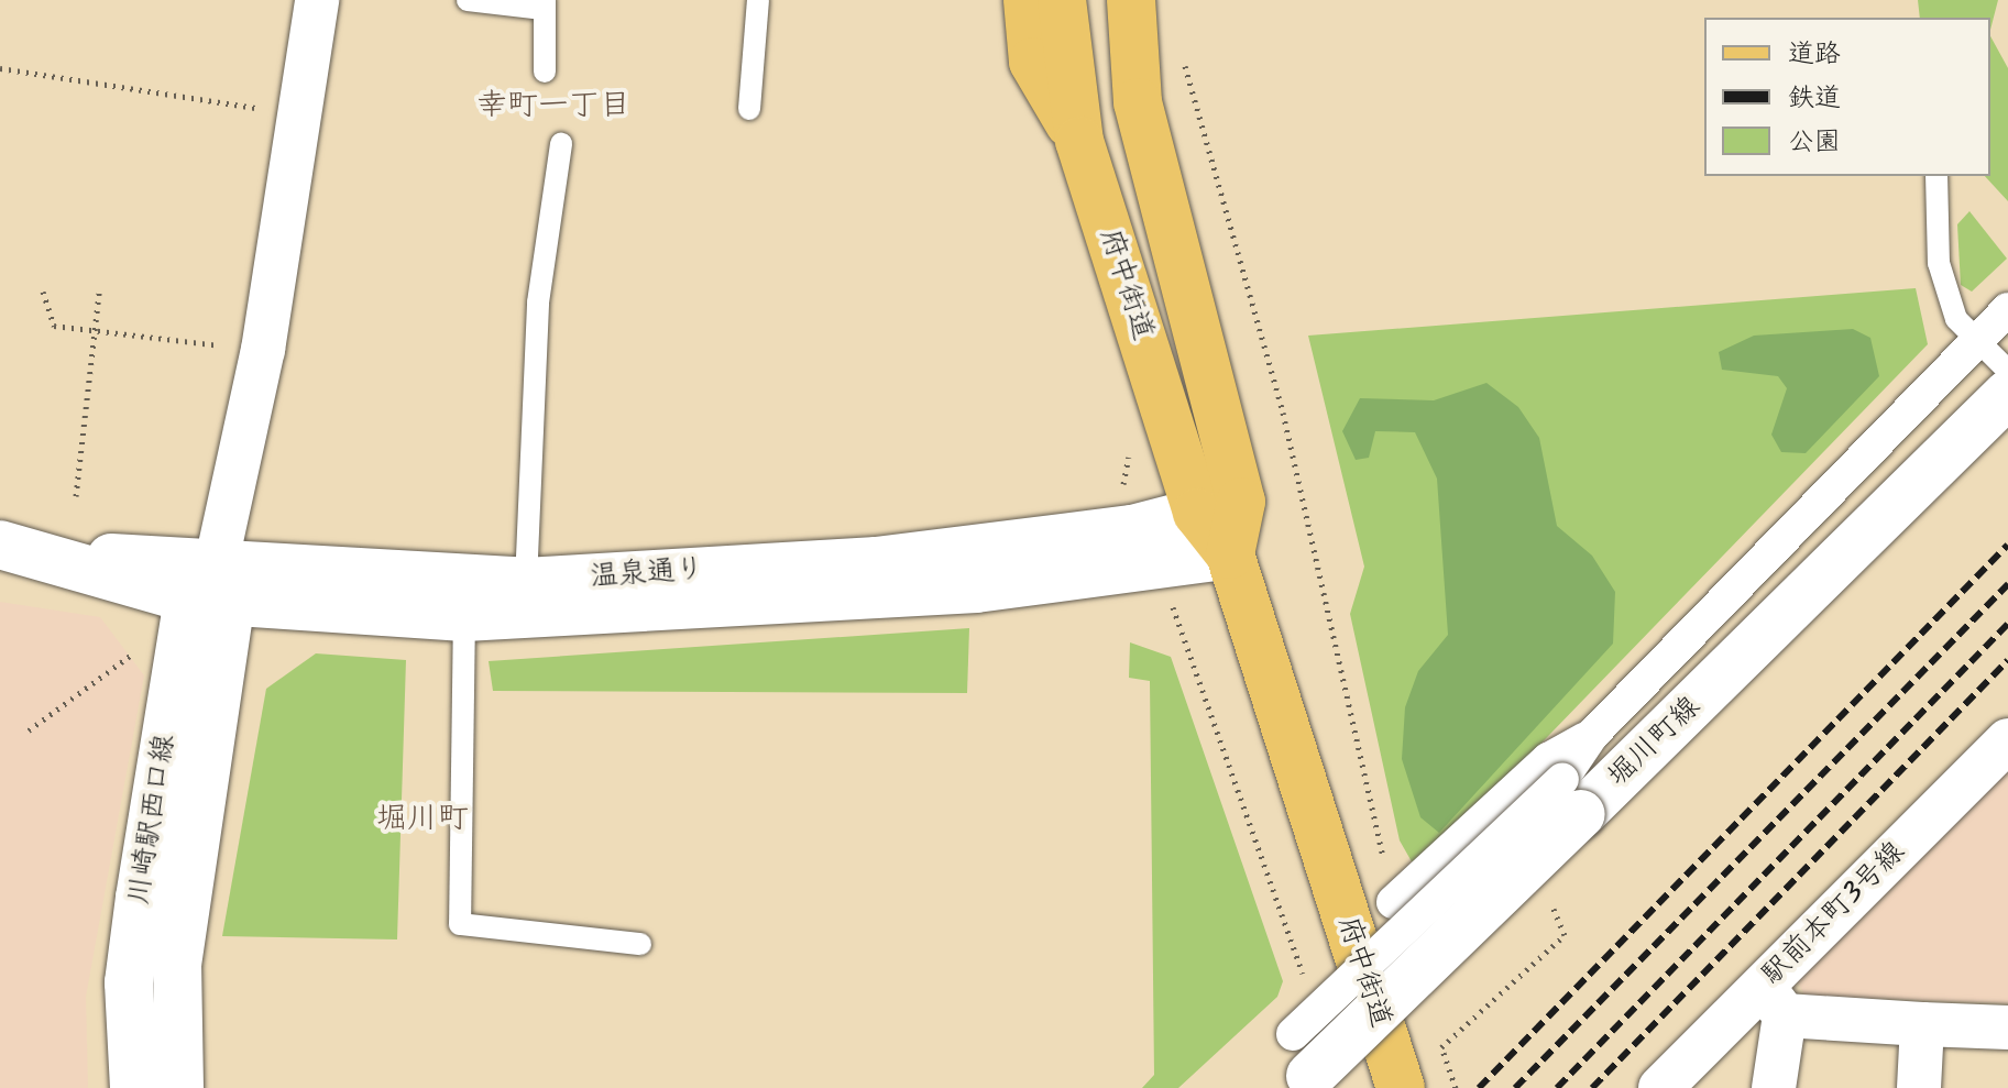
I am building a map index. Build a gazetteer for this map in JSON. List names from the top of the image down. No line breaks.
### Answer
{"streets":{"main road":["府中街道"],"street":["温泉通り","堀川町線","川崎駅西口線","駅前本町3号線"]},"crossings":[["府中街道","温泉通り"],["温泉通り","川崎駅西口線"]],"districts":["幸町一丁目","堀川町"],"legend":["道路","鉄道","公園"]}
